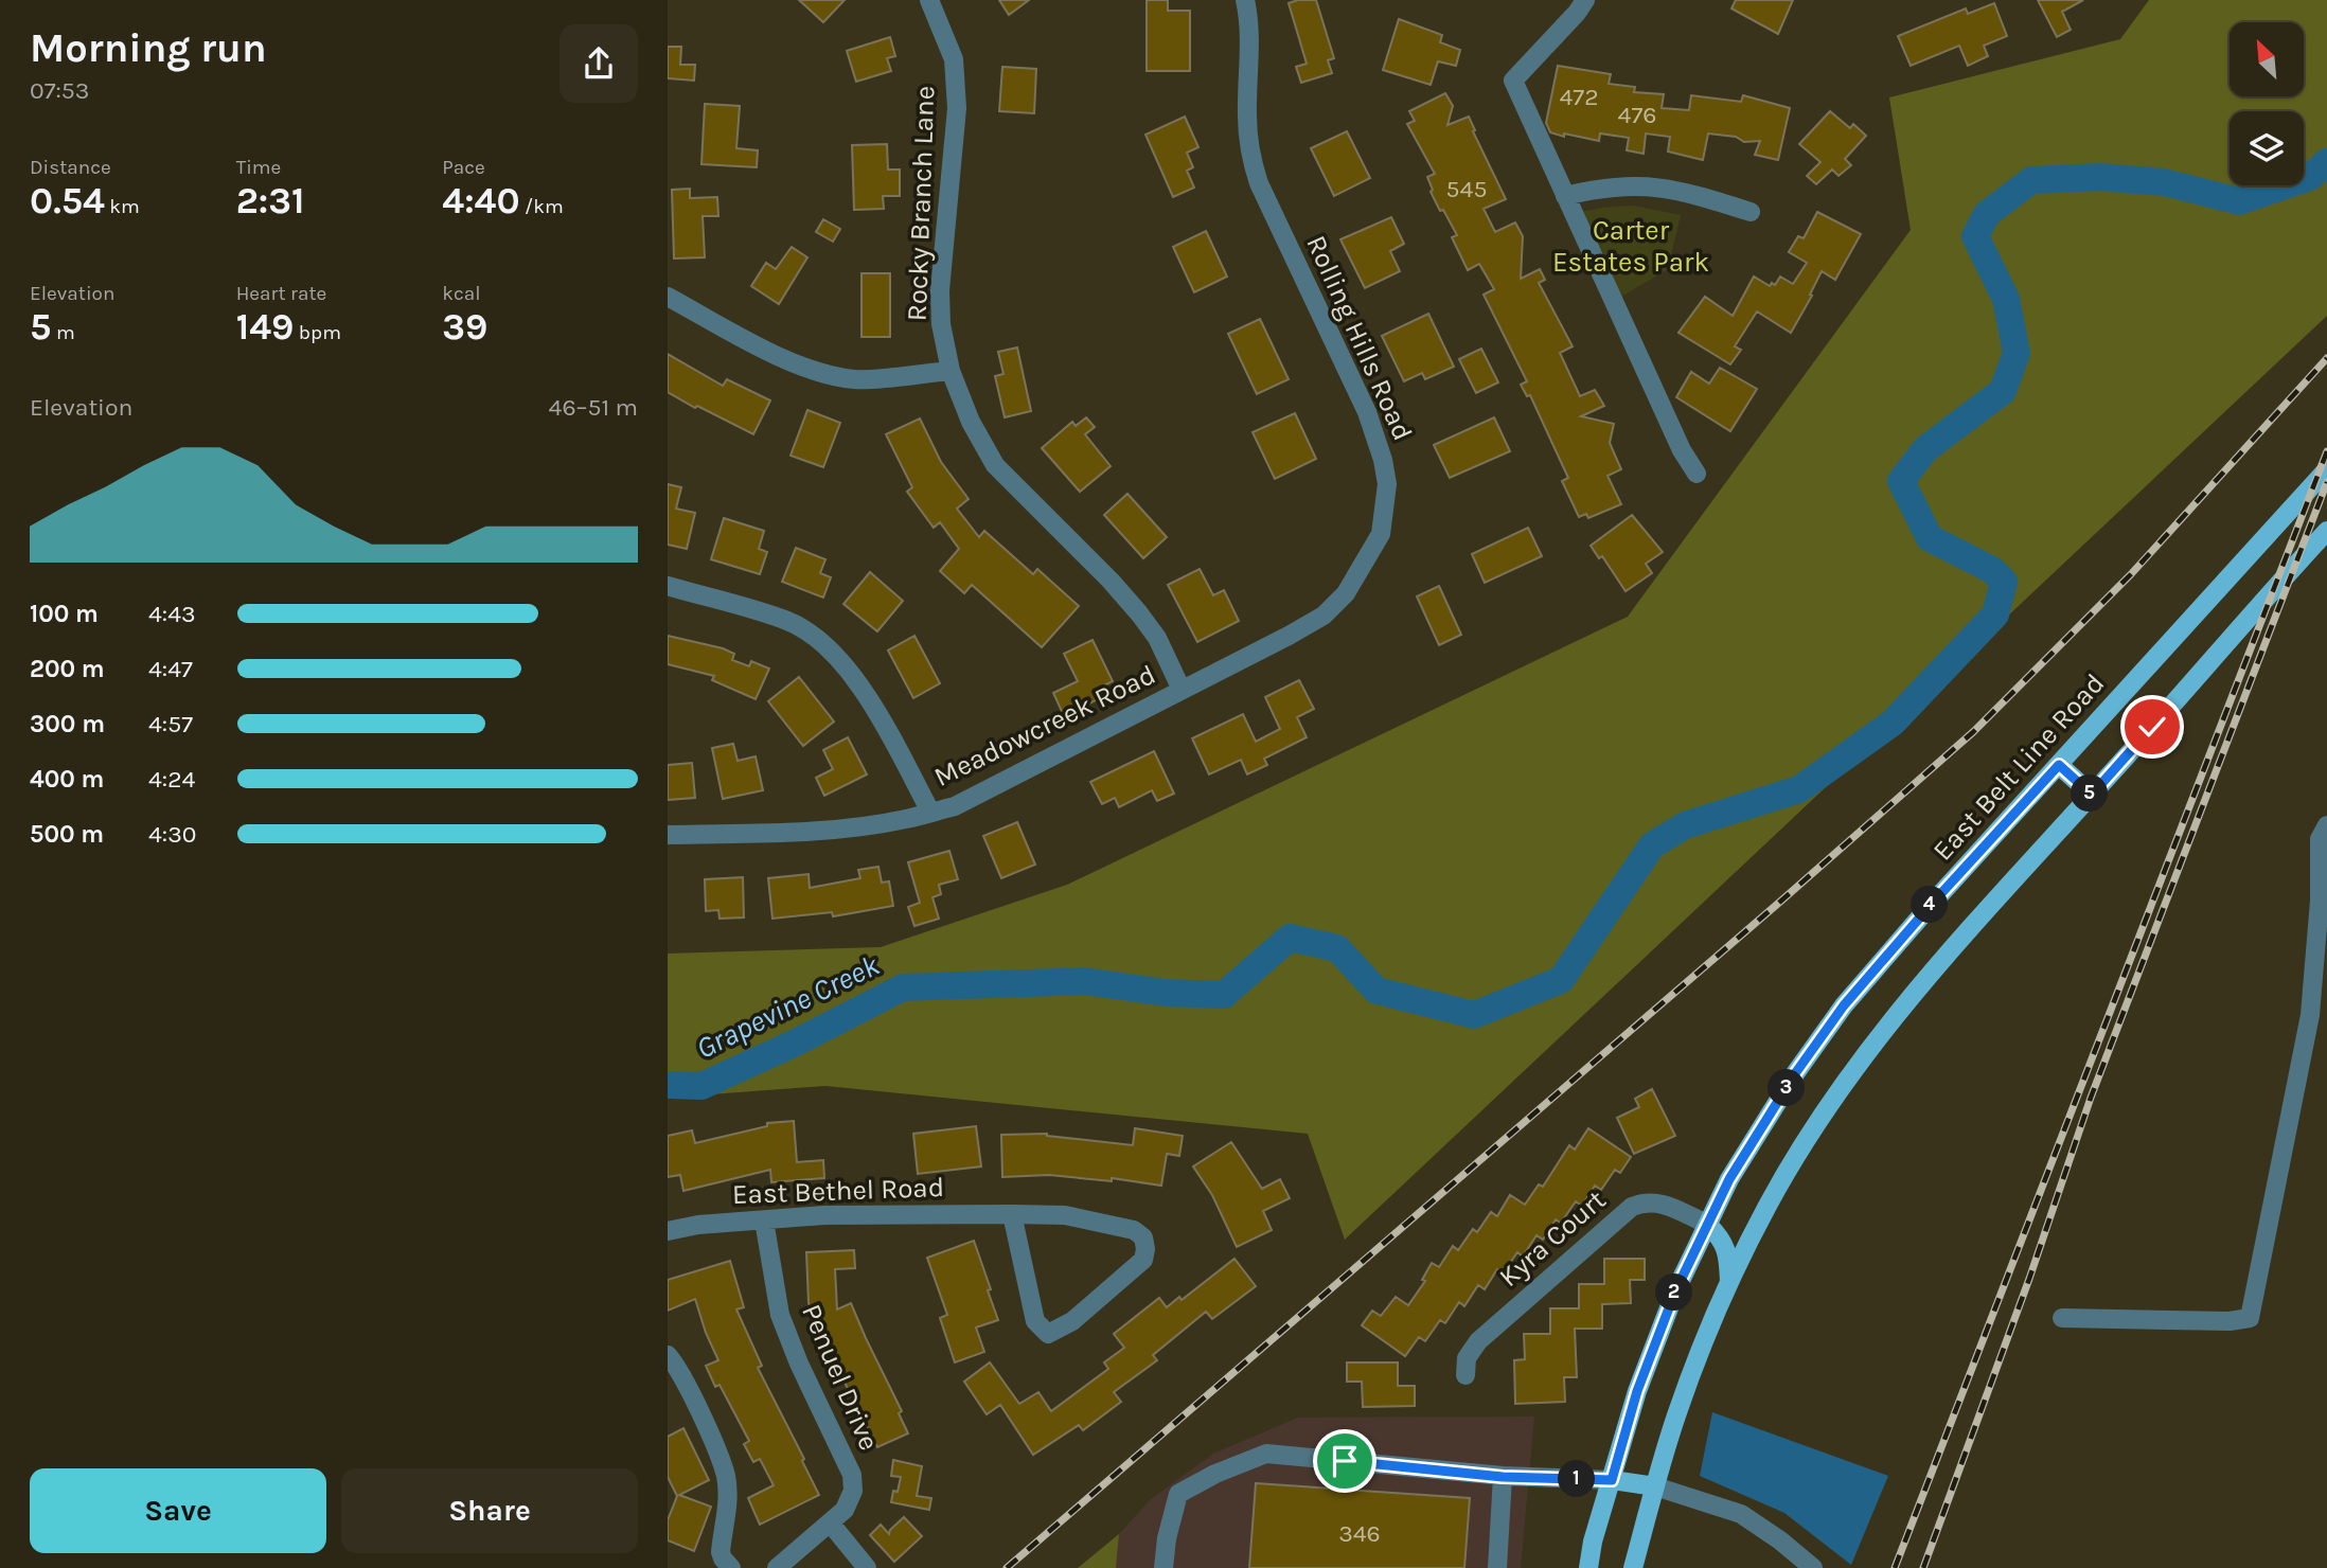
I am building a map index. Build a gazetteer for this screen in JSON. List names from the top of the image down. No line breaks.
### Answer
{"streets":{"main road":["East Belt Line Road"],"street":["Rocky Branch Lane","Rolling Hills Road","Meadowcreek Road","East Bethel Road","Kyra Court","Penuel Drive"]},"crossings":[["Rocky Branch Lane","Rolling Hills Road"],["Rocky Branch Lane","Meadowcreek Road"],["Rolling Hills Road","Meadowcreek Road"],["East Belt Line Road","Kyra Court"],["East Bethel Road","Penuel Drive"]],"water":["Grapevine Creek"],"parks":["Carter Estates Park"],"house_numbers":["472","476","545","346"],"north":"top left","page":{"heading":["Morning run","07:53"],"stats":[["Distance","0.54 km"],["Time","2:31"],["Pace","4:40 /km"],["Elevation","5 m"],["Heart rate","149 bpm"],["kcal","39"]],"chart":["Elevation","46–51 m"],"list":[{"name":"100 m","note":"4:43"},{"name":"200 m","note":"4:47"},{"name":"300 m","note":"4:57"},{"name":"400 m","note":"4:24"},{"name":"500 m","note":"4:30"}],"pins":["5","4","3","2","1"],"buttons":["Save","Share"]}}
